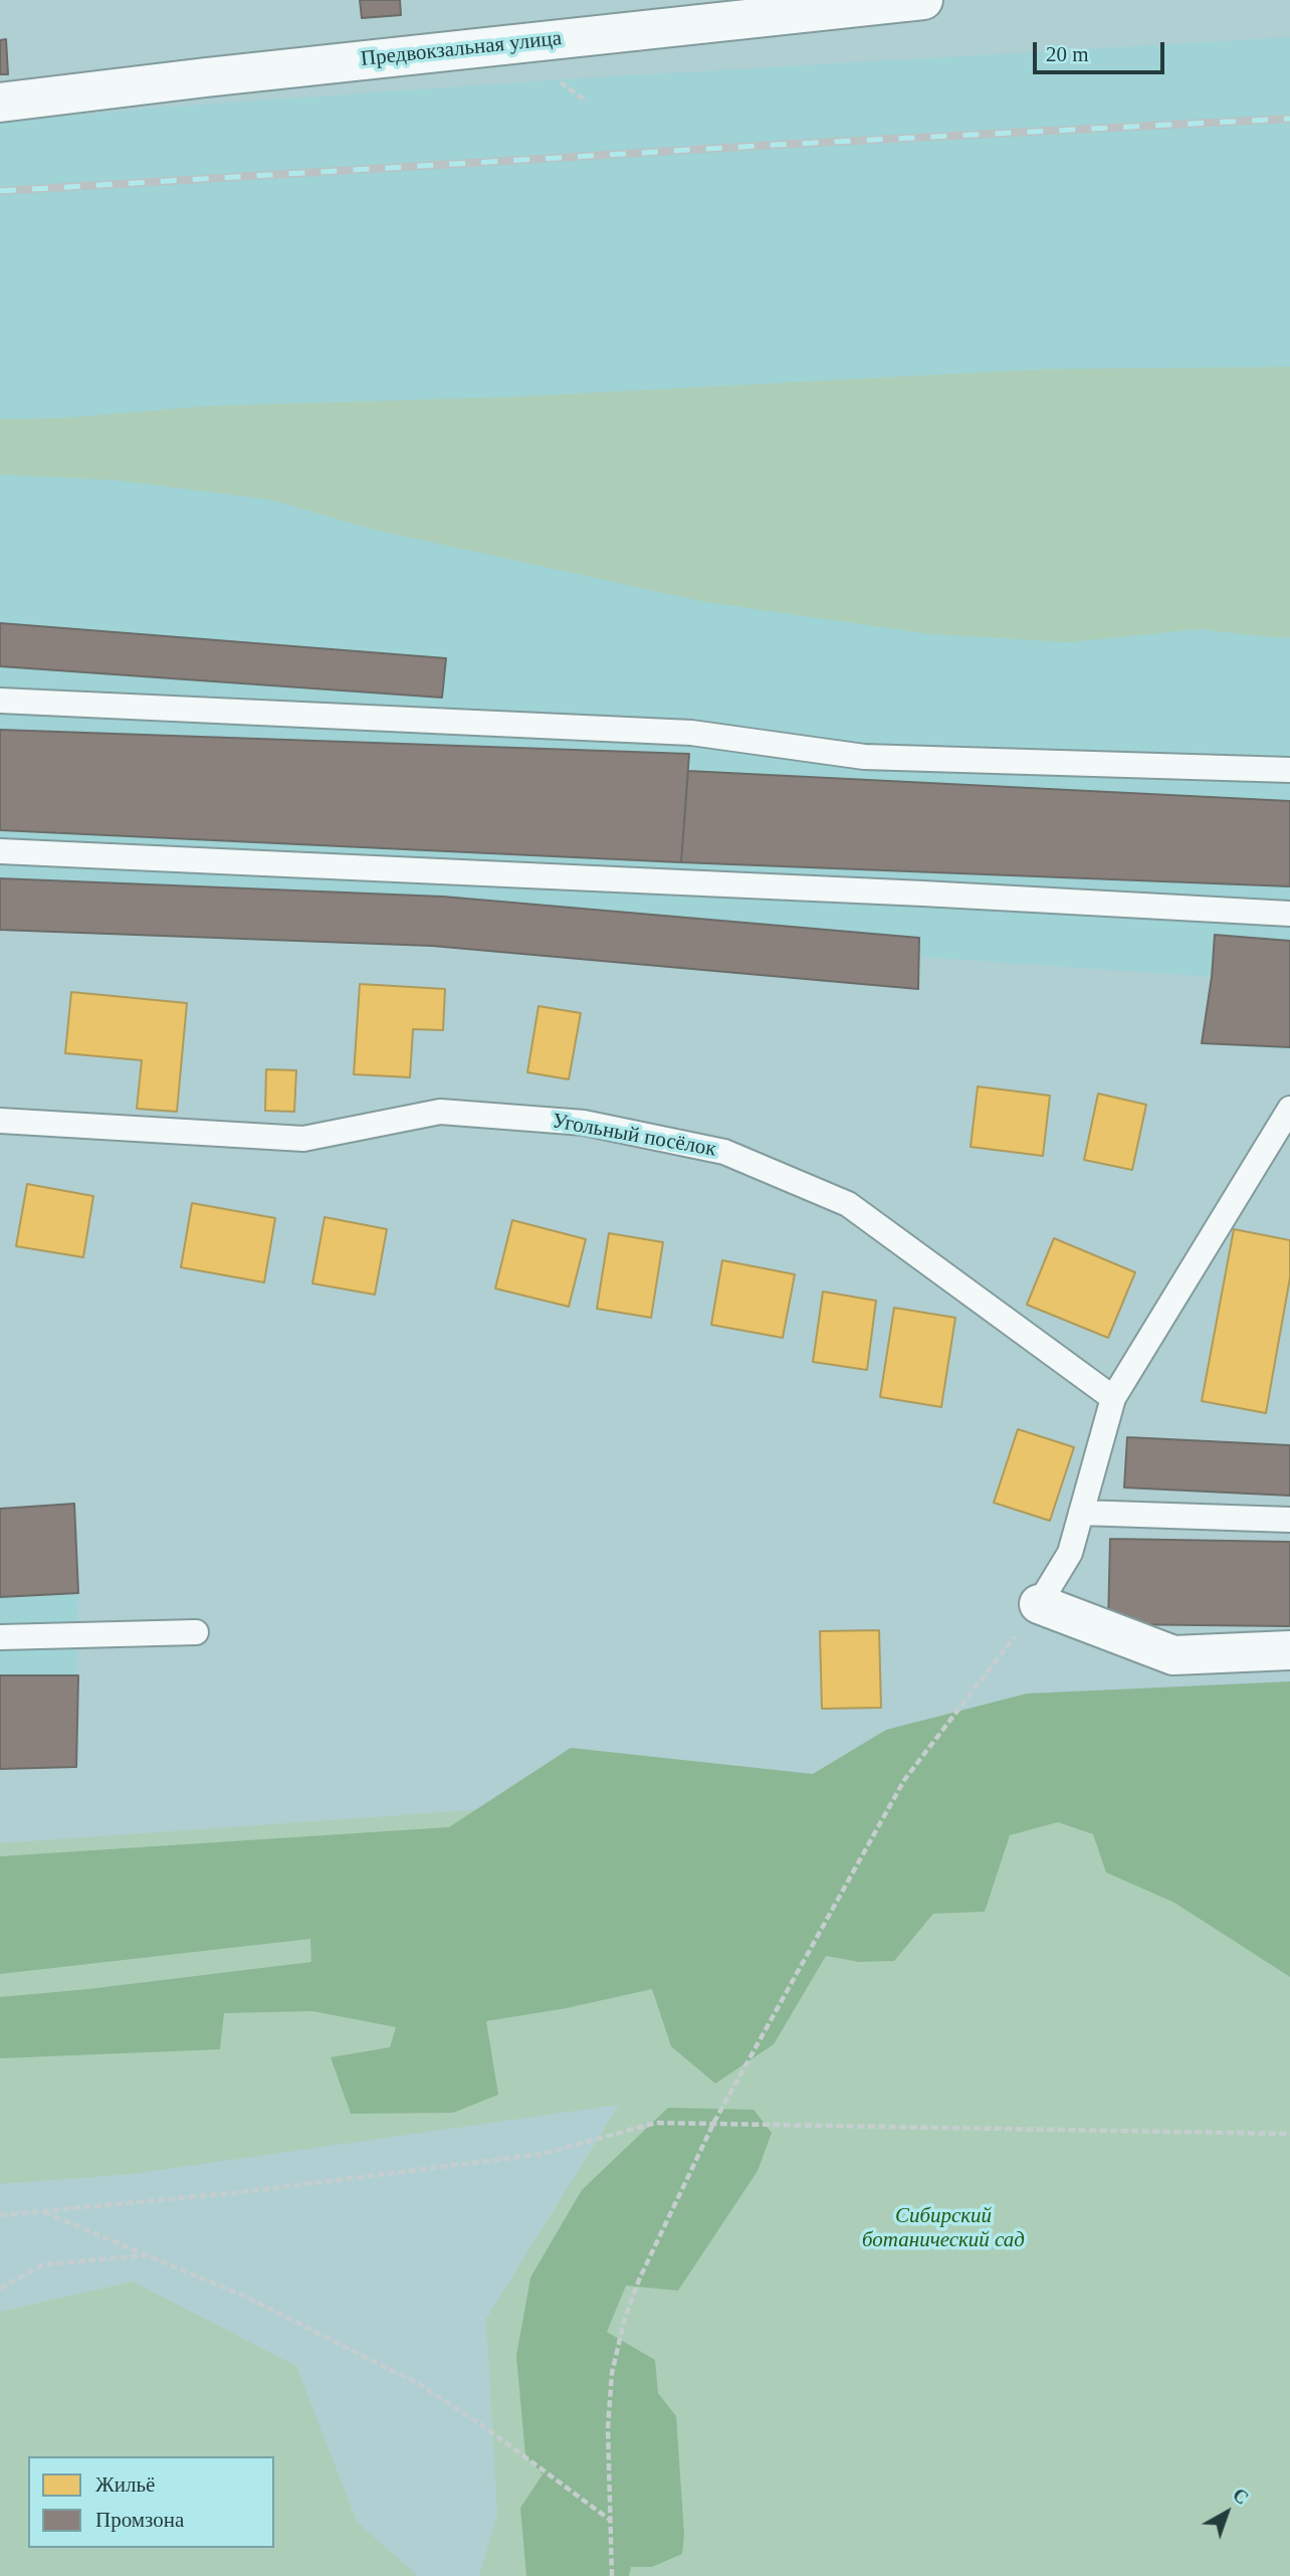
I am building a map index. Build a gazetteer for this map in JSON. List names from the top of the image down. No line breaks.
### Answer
{"streets":{"street":["Предвокзальная улица"],"lane":["Угольный посёлок"]},"parks":["Сибирский ботанический сад"],"legend":["Жильё","Промзона"],"scale_bar":"20 m","north":"top right"}
